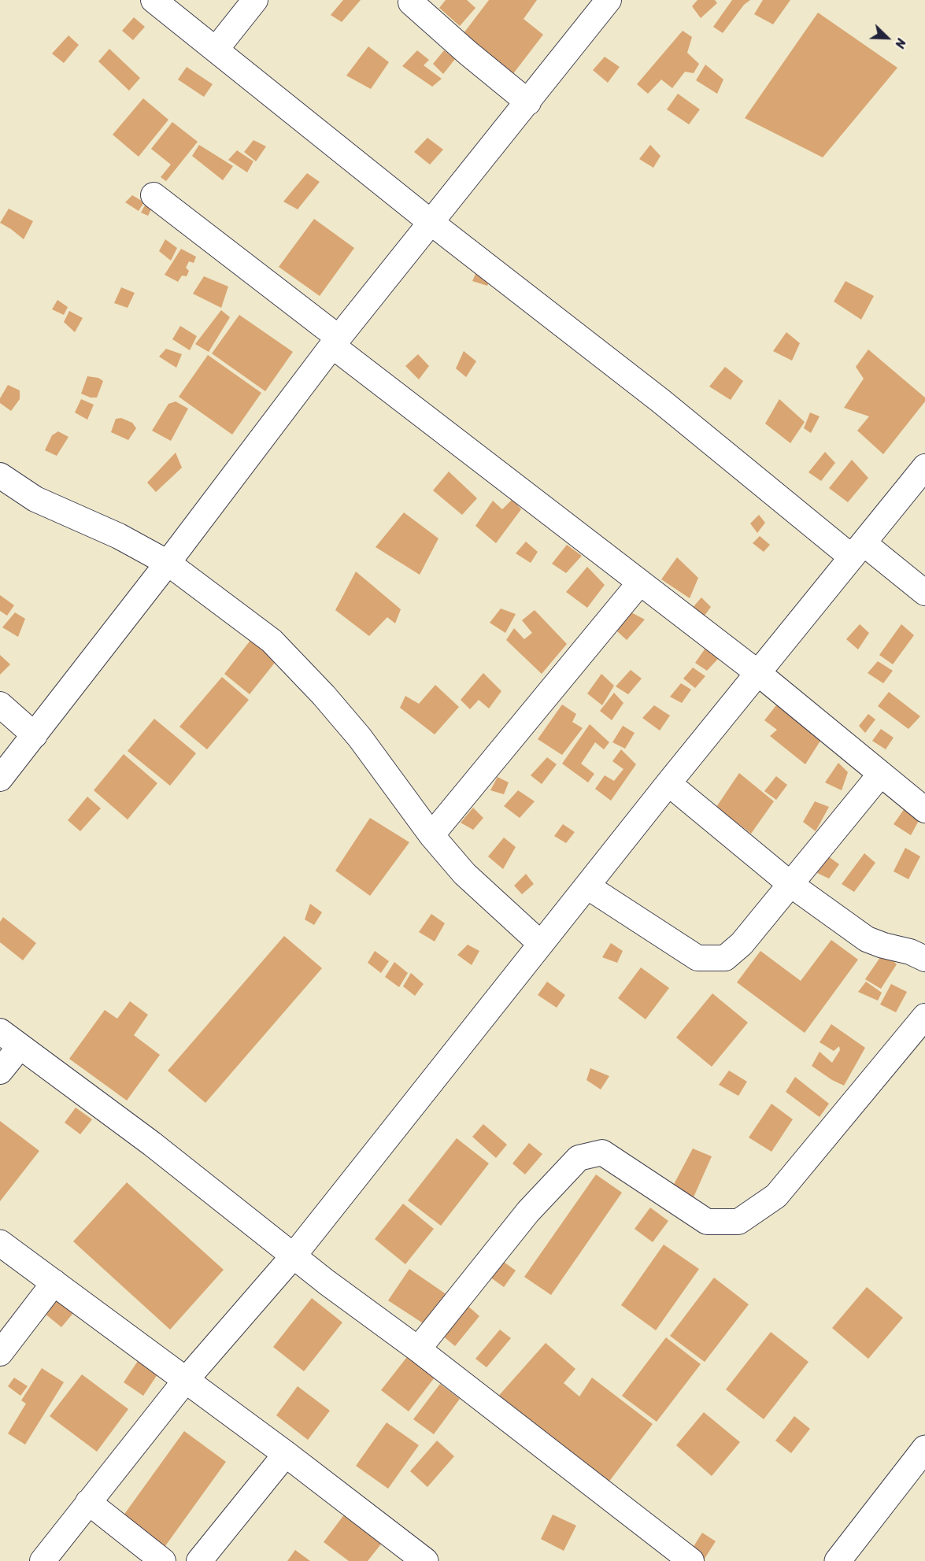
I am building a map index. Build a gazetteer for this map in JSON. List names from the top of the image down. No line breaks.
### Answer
{"north":"bottom right"}
